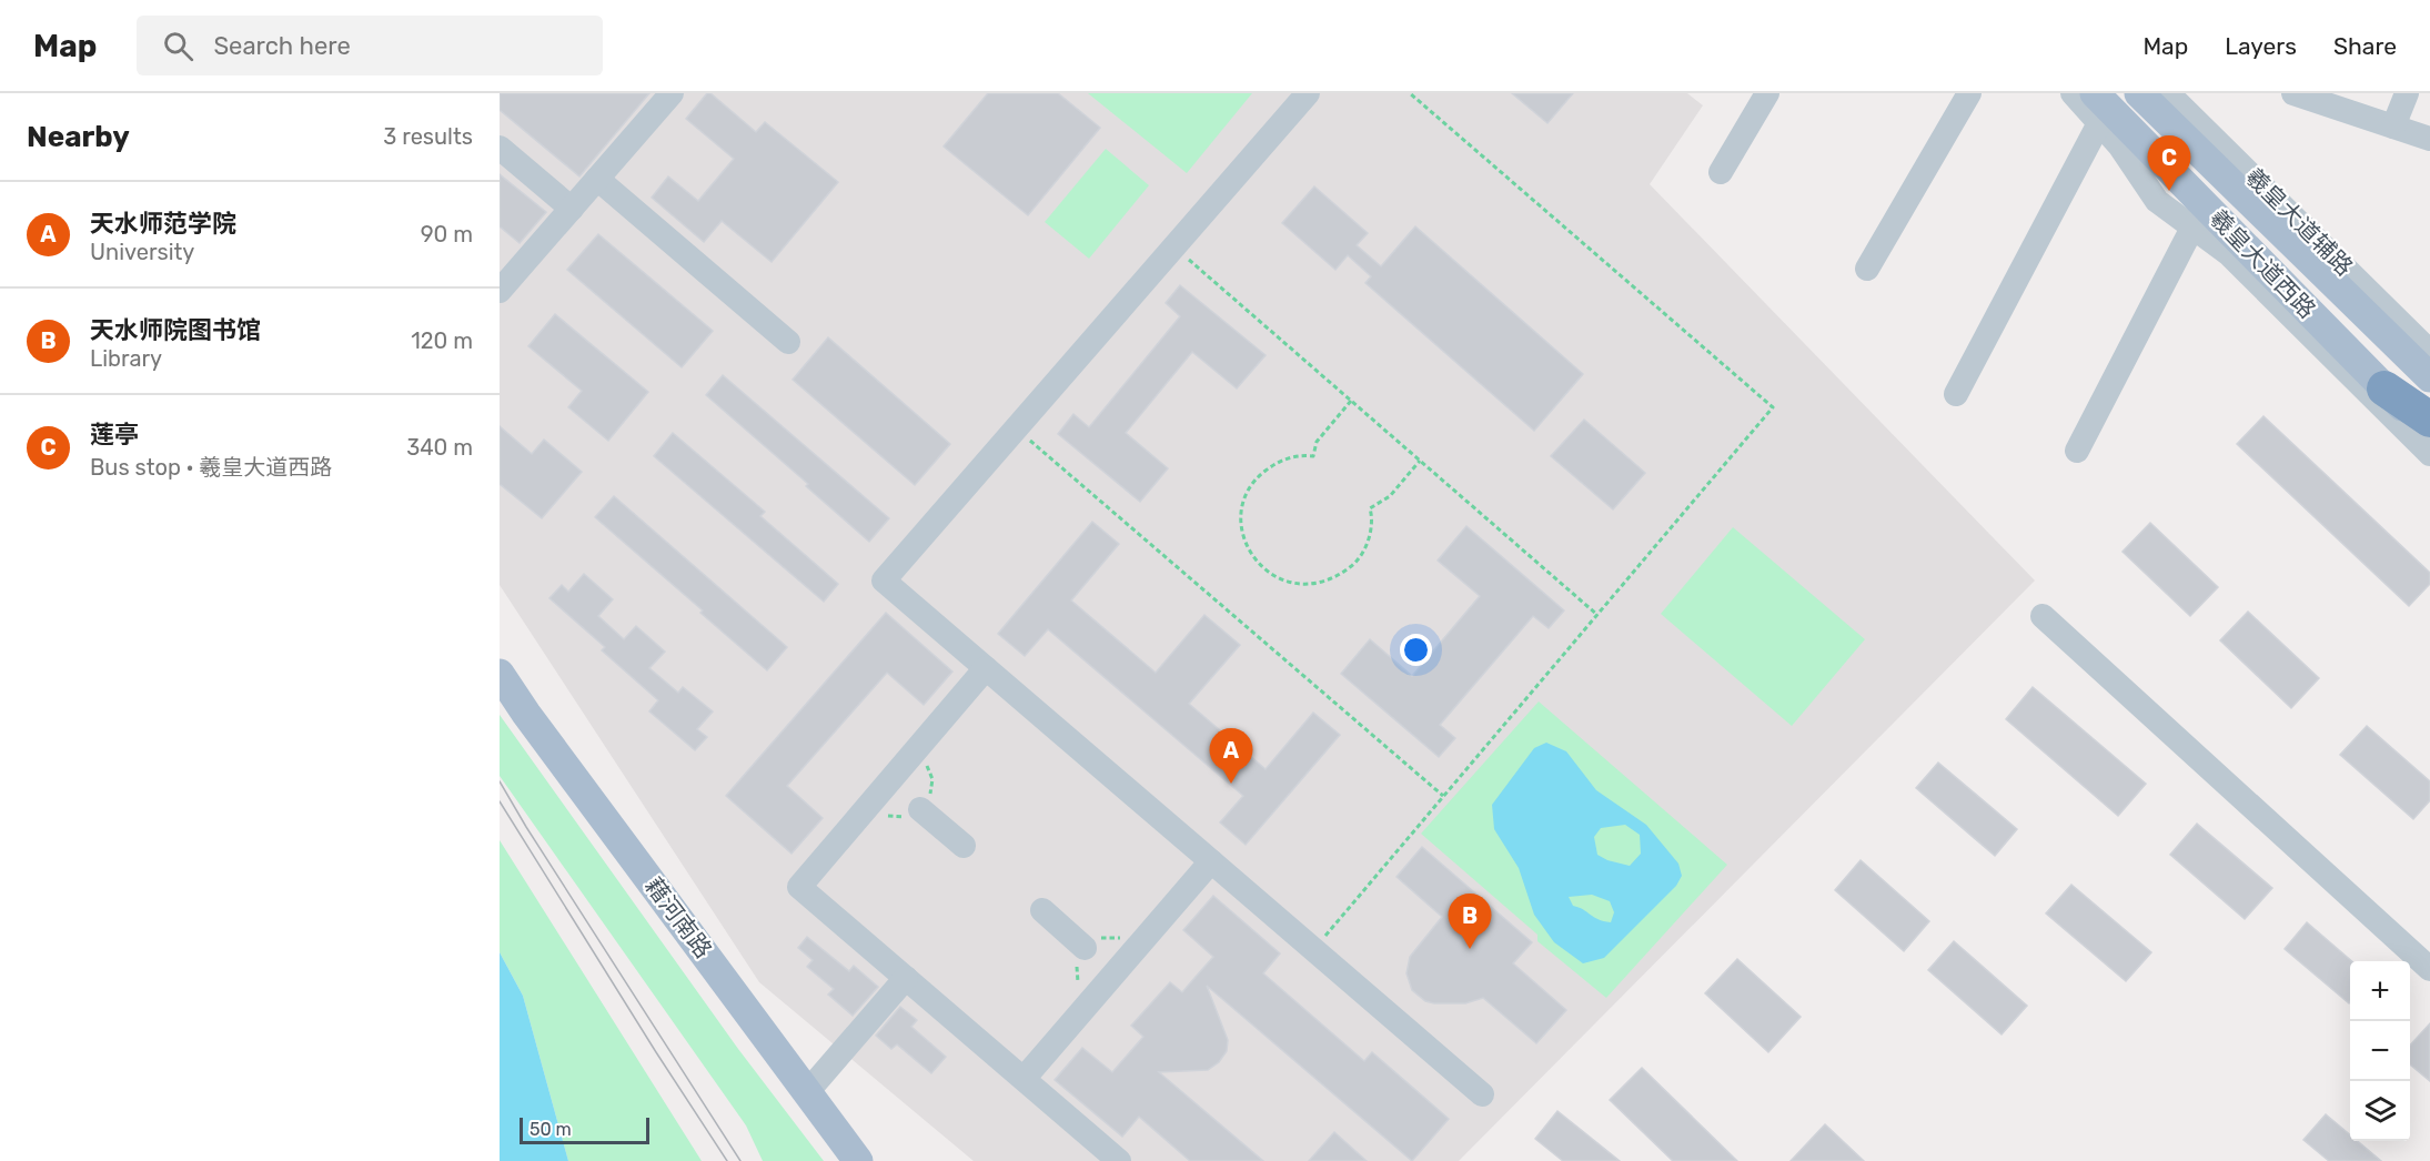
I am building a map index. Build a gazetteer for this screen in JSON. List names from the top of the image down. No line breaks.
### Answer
{"streets":{"main road":["羲皇大道西路","藉河南路"],"street":["羲皇大道辅路"]},"scale_bar":"50 m","page":{"header":"Map","search":"Search here","nav":["Map","Layers","Share"],"heading":["Nearby","3 results"],"pins":["C","A","B"],"list":[{"mark":"A","name":"天水师范学院","note":"University","value":"90 m"},{"mark":"B","name":"天水师院图书馆","note":"Library","value":"120 m"},{"mark":"C","name":"莲亭","note":"Bus stop · 羲皇大道西路","value":"340 m"}],"map_buttons":["+","−"],"scale":"50 m"}}
